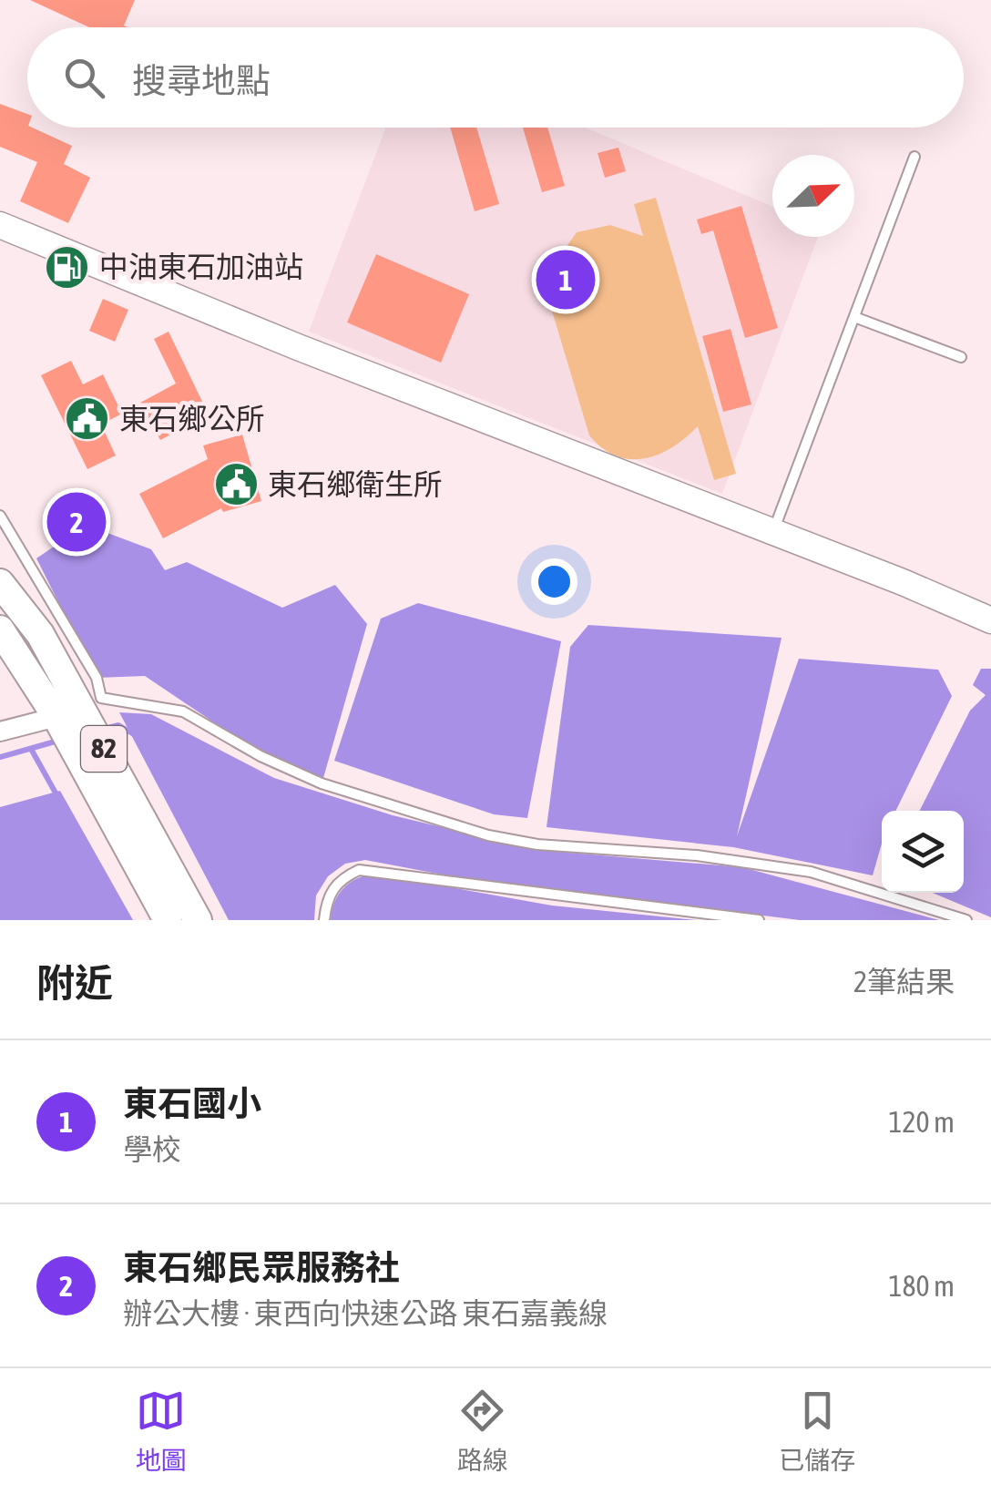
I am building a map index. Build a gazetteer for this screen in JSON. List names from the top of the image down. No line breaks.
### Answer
{"streets":{"main road":["82"]},"places":{"fuel station":["中油東石加油站"],"public building":["東石鄉公所","東石鄉衛生所"]},"north":"top right","page":{"search":"搜尋地點","pins":["1","2"],"heading":["附近","2筆結果"],"list":[{"mark":"1","name":"東石國小","note":"學校","value":"120 m"},{"mark":"2","name":"東石鄉民眾服務社","note":"辦公大樓 · 東西向快速公路 東石嘉義線","value":"180 m"}],"nav":["地圖","路線","已儲存"]}}
